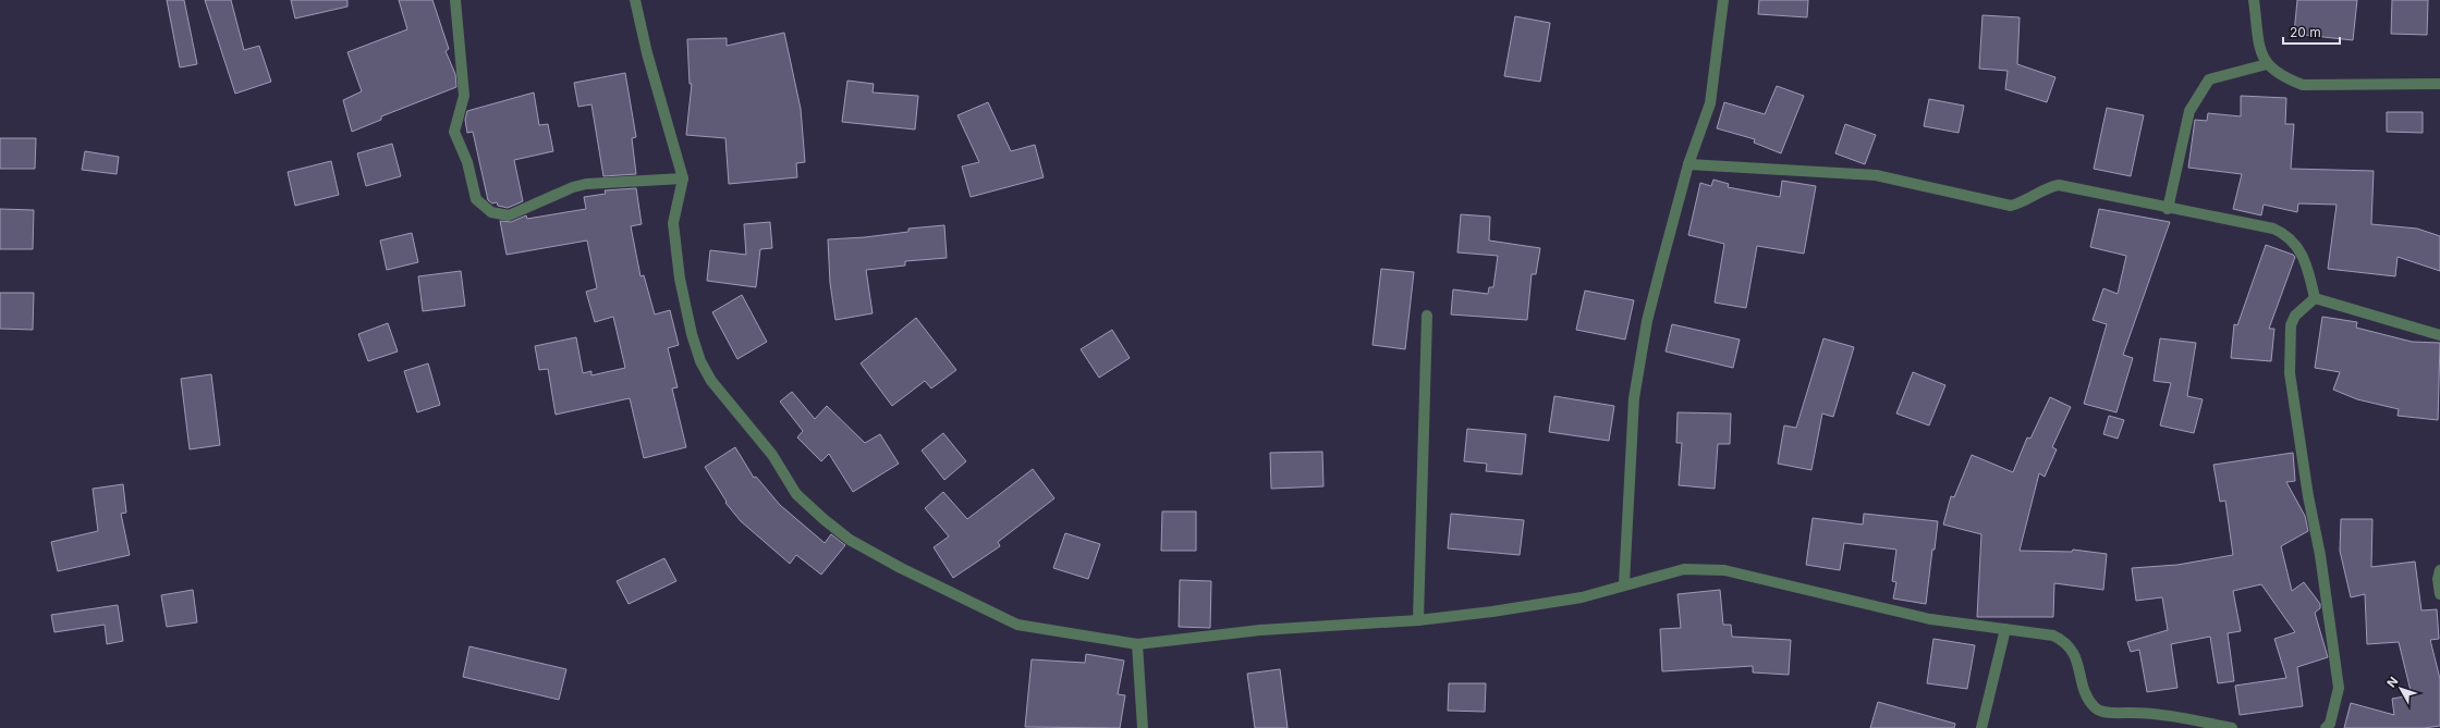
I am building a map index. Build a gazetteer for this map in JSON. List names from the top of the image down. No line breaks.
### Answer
{"scale_bar":"20 m","north":"top left"}
